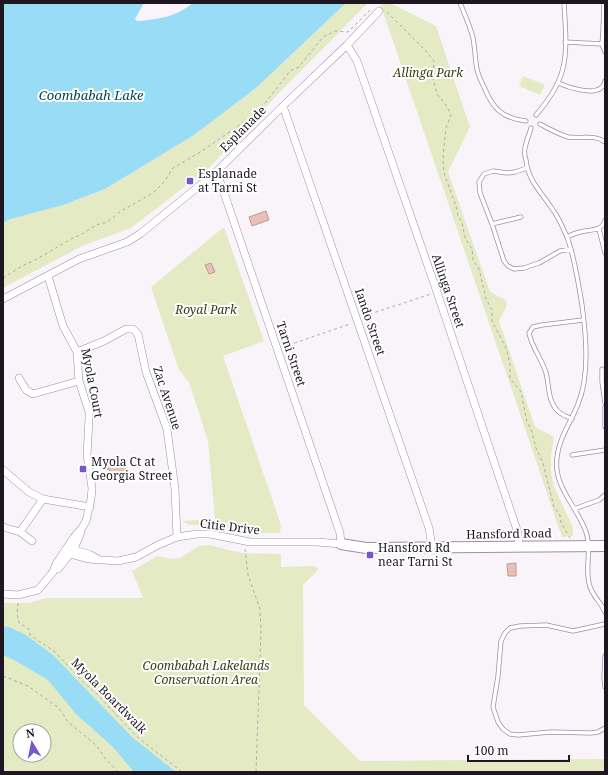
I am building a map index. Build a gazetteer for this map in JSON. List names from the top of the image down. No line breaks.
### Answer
{"streets":{"street":["Esplanade","Allinga Street","Iando Street","Tarni Street","Myola Court","Zac Avenue","Citie Drive","Hansford Road"],"path":["Myola Boardwalk"]},"crossings":[["Esplanade","Allinga Street"],["Esplanade","Iando Street"],["Esplanade","Tarni Street"],["Esplanade","Myola Court"],["Allinga Street","Hansford Road"],["Iando Street","Hansford Road"],["Tarni Street","Citie Drive"],["Tarni Street","Hansford Road"],["Myola Court","Zac Avenue"],["Myola Court","Citie Drive"],["Myola Court","Myola Boardwalk"],["Zac Avenue","Citie Drive"],["Citie Drive","Hansford Road"]],"water":["Coombabah Lake"],"parks":["Allinga Park","Royal Park","Coombabah Lakelands Conservation Area"],"places":{"transit":["Esplanade at Tarni St","Myola Ct at Georgia Street","Hansford Rd near Tarni St"]},"scale_bar":"100 m","north":"top"}
